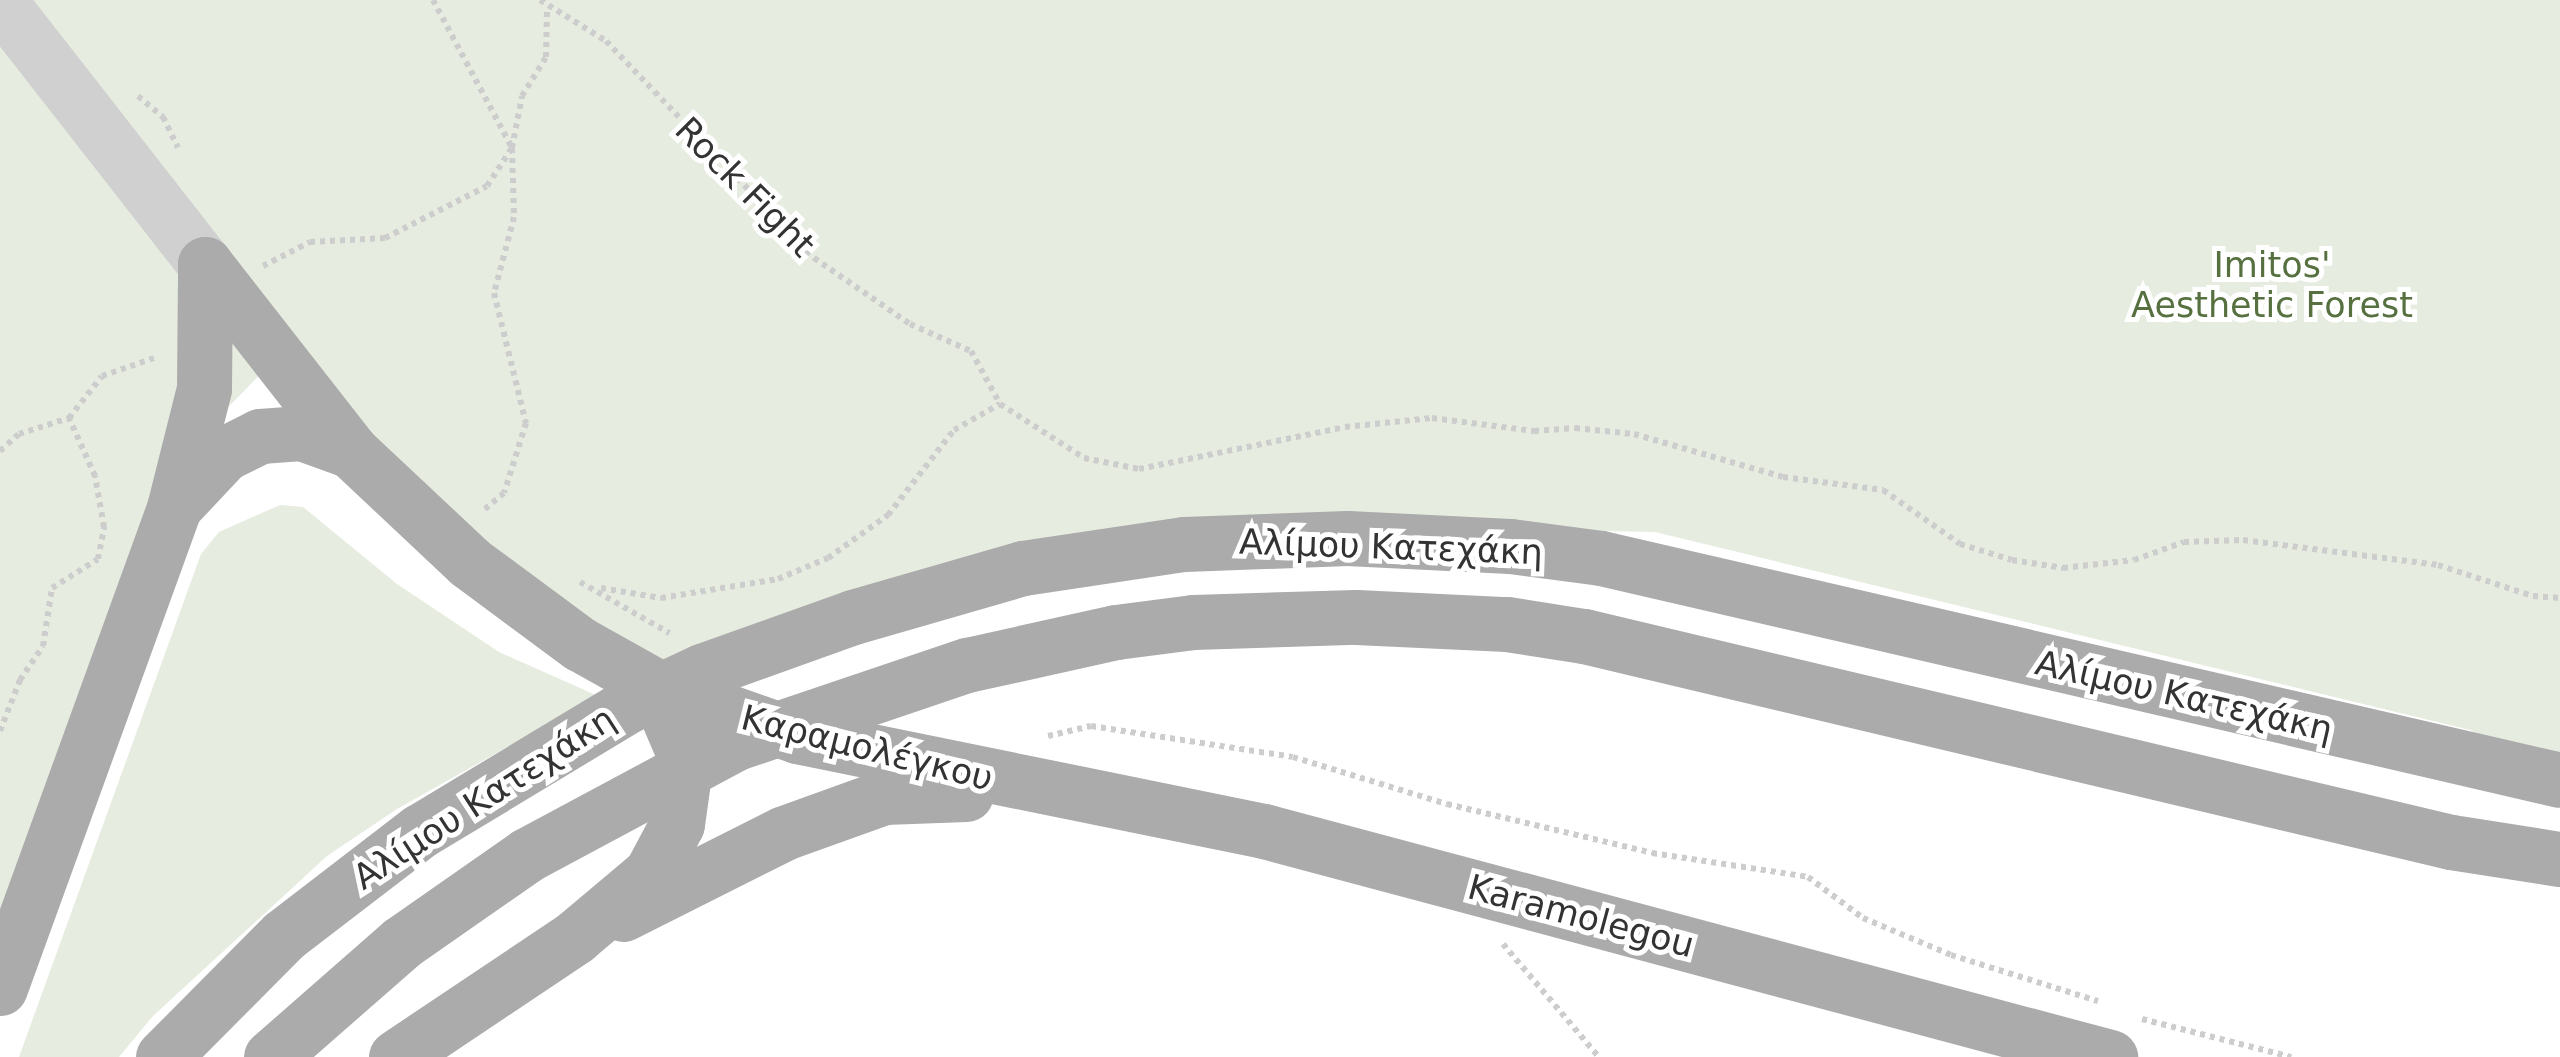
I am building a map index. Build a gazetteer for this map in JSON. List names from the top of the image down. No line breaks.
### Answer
{"streets":{"main road":["Αλίμου Κατεχάκη","Καραμολέγκου","Karamolegou"],"path":["Rock Fight"]},"crossings":[["Καραμολέγκου","Karamolegou"]],"parks":["Imitos' Aesthetic Forest"]}
